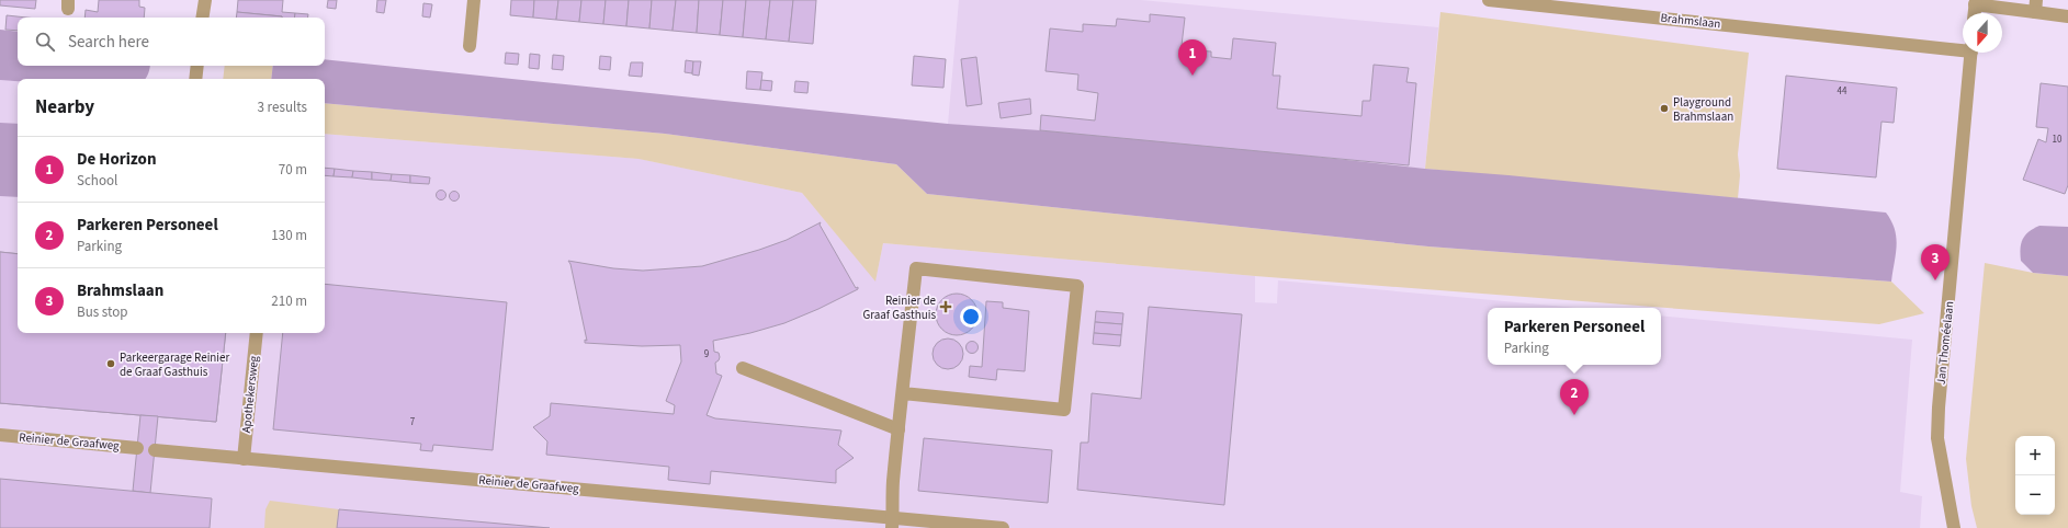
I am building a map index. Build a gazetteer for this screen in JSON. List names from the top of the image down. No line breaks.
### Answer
{"streets":{"street":["Brahmslaan","Jan Thoméelaan","Apothekersweg","Reinier de Graafweg"]},"crossings":[["Apothekersweg","Reinier de Graafweg"]],"places":{"other":["Playground Brahmslaan","Parkeergarage Reinier de Graaf Gasthuis"],"health":["Reinier de Graaf Gasthuis"]},"house_numbers":["44","10","9","7"],"north":"bottom","page":{"search":"Search here","pins":["1","3","2"],"heading":["Nearby","3 results"],"list":[{"mark":"1","name":"De Horizon","note":"School","value":"70 m"},{"mark":"2","name":"Parkeren Personeel","note":"Parking","value":"130 m"},{"mark":"3","name":"Brahmslaan","note":"Bus stop","value":"210 m"}],"popup":["Parkeren Personeel","Parking"],"map_buttons":["+","−"]}}
